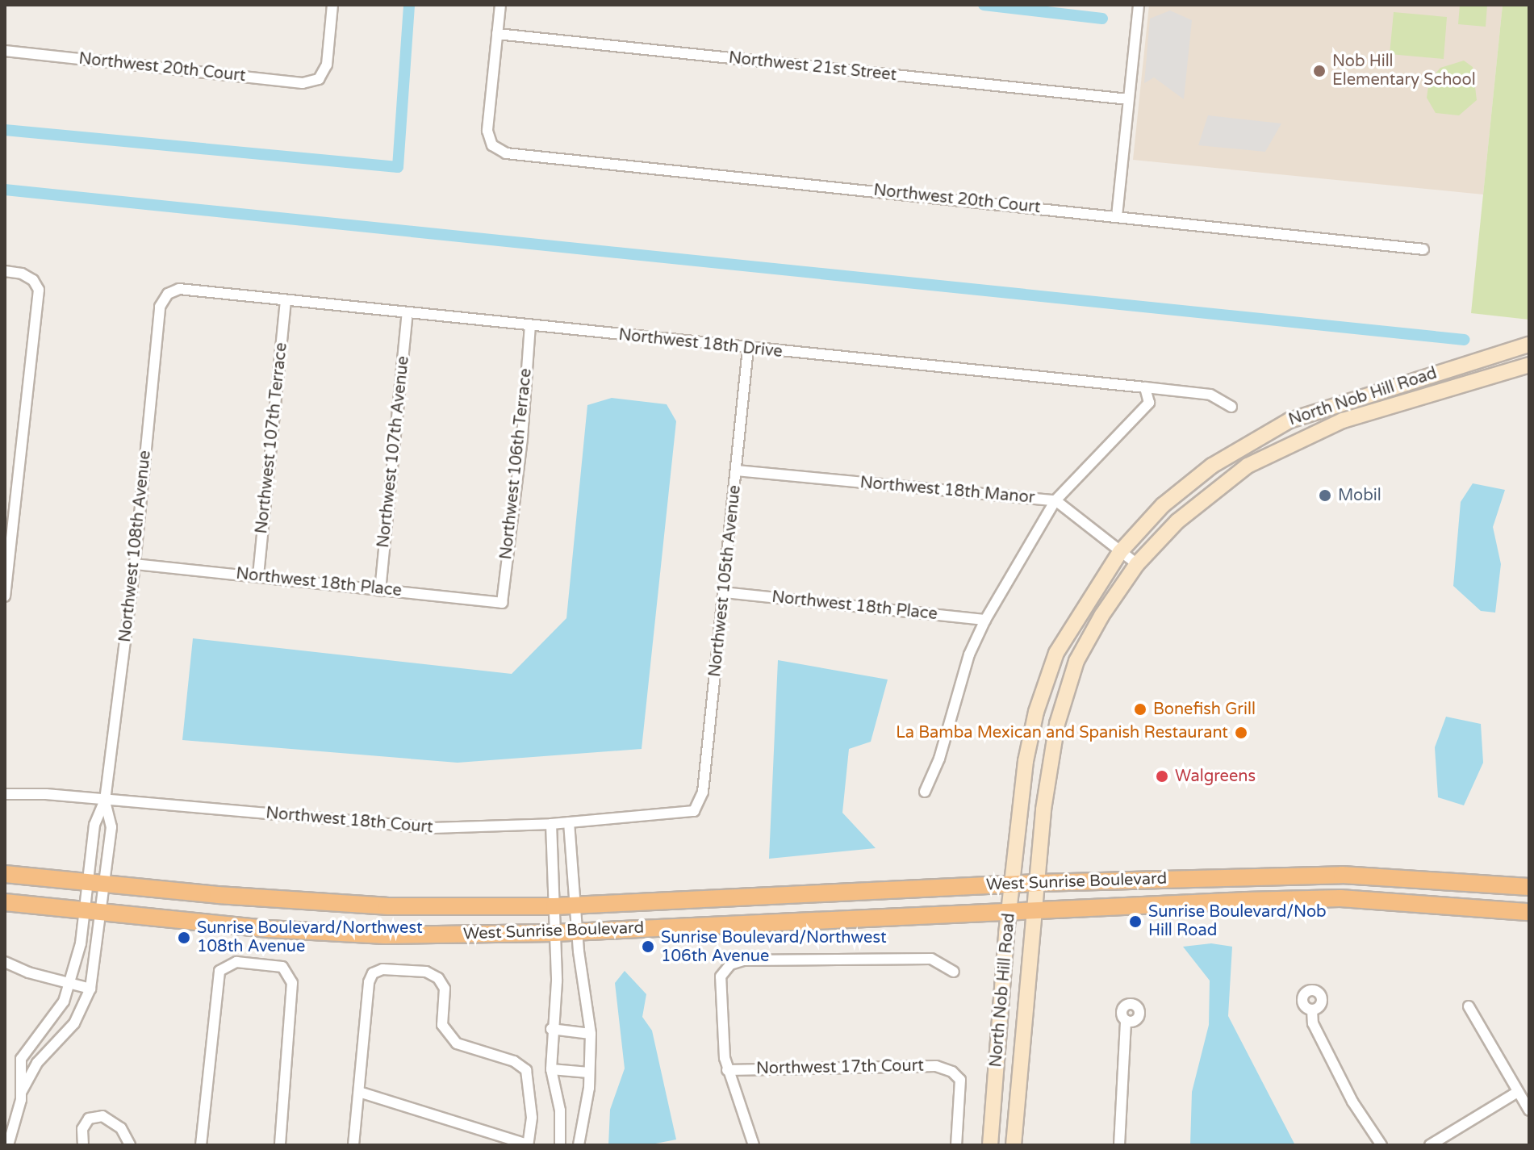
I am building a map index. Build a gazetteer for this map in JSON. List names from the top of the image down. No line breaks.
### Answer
{"streets":{"highway":["West Sunrise Boulevard"],"main road":["North Nob Hill Road"],"street":["Northwest 21st Street","Northwest 20th Court","Northwest 18th Drive","Northwest 107th Terrace","Northwest 107th Avenue","Northwest 106th Terrace","Northwest 18th Manor","Northwest 108th Avenue","Northwest 105th Avenue","Northwest 18th Place","Northwest 18th Court","Northwest 17th Court"]},"crossings":[["Northwest 21st Street","Northwest 20th Court"],["Northwest 18th Drive","Northwest 107th Terrace"],["Northwest 18th Drive","Northwest 107th Avenue"],["Northwest 18th Drive","Northwest 106th Terrace"],["Northwest 18th Drive","Northwest 108th Avenue"],["Northwest 18th Drive","Northwest 105th Avenue"],["North Nob Hill Road","Northwest 18th Manor"],["North Nob Hill Road","West Sunrise Boulevard"],["Northwest 107th Terrace","Northwest 18th Place"],["Northwest 107th Avenue","Northwest 18th Place"],["Northwest 106th Terrace","Northwest 18th Place"],["Northwest 18th Manor","Northwest 105th Avenue"],["Northwest 108th Avenue","Northwest 18th Place"],["Northwest 108th Avenue","Northwest 18th Court"],["Northwest 108th Avenue","West Sunrise Boulevard"],["Northwest 105th Avenue","Northwest 18th Place"],["Northwest 105th Avenue","Northwest 18th Court"]],"places":["Nob Hill Elementary School","Mobil","Bonefish Grill","La Bamba Mexican and Spanish Restaurant","Walgreens","Sunrise Boulevard/Nob Hill Road","Sunrise Boulevard/Northwest 108th Avenue","Sunrise Boulevard/Northwest 106th Avenue"]}
